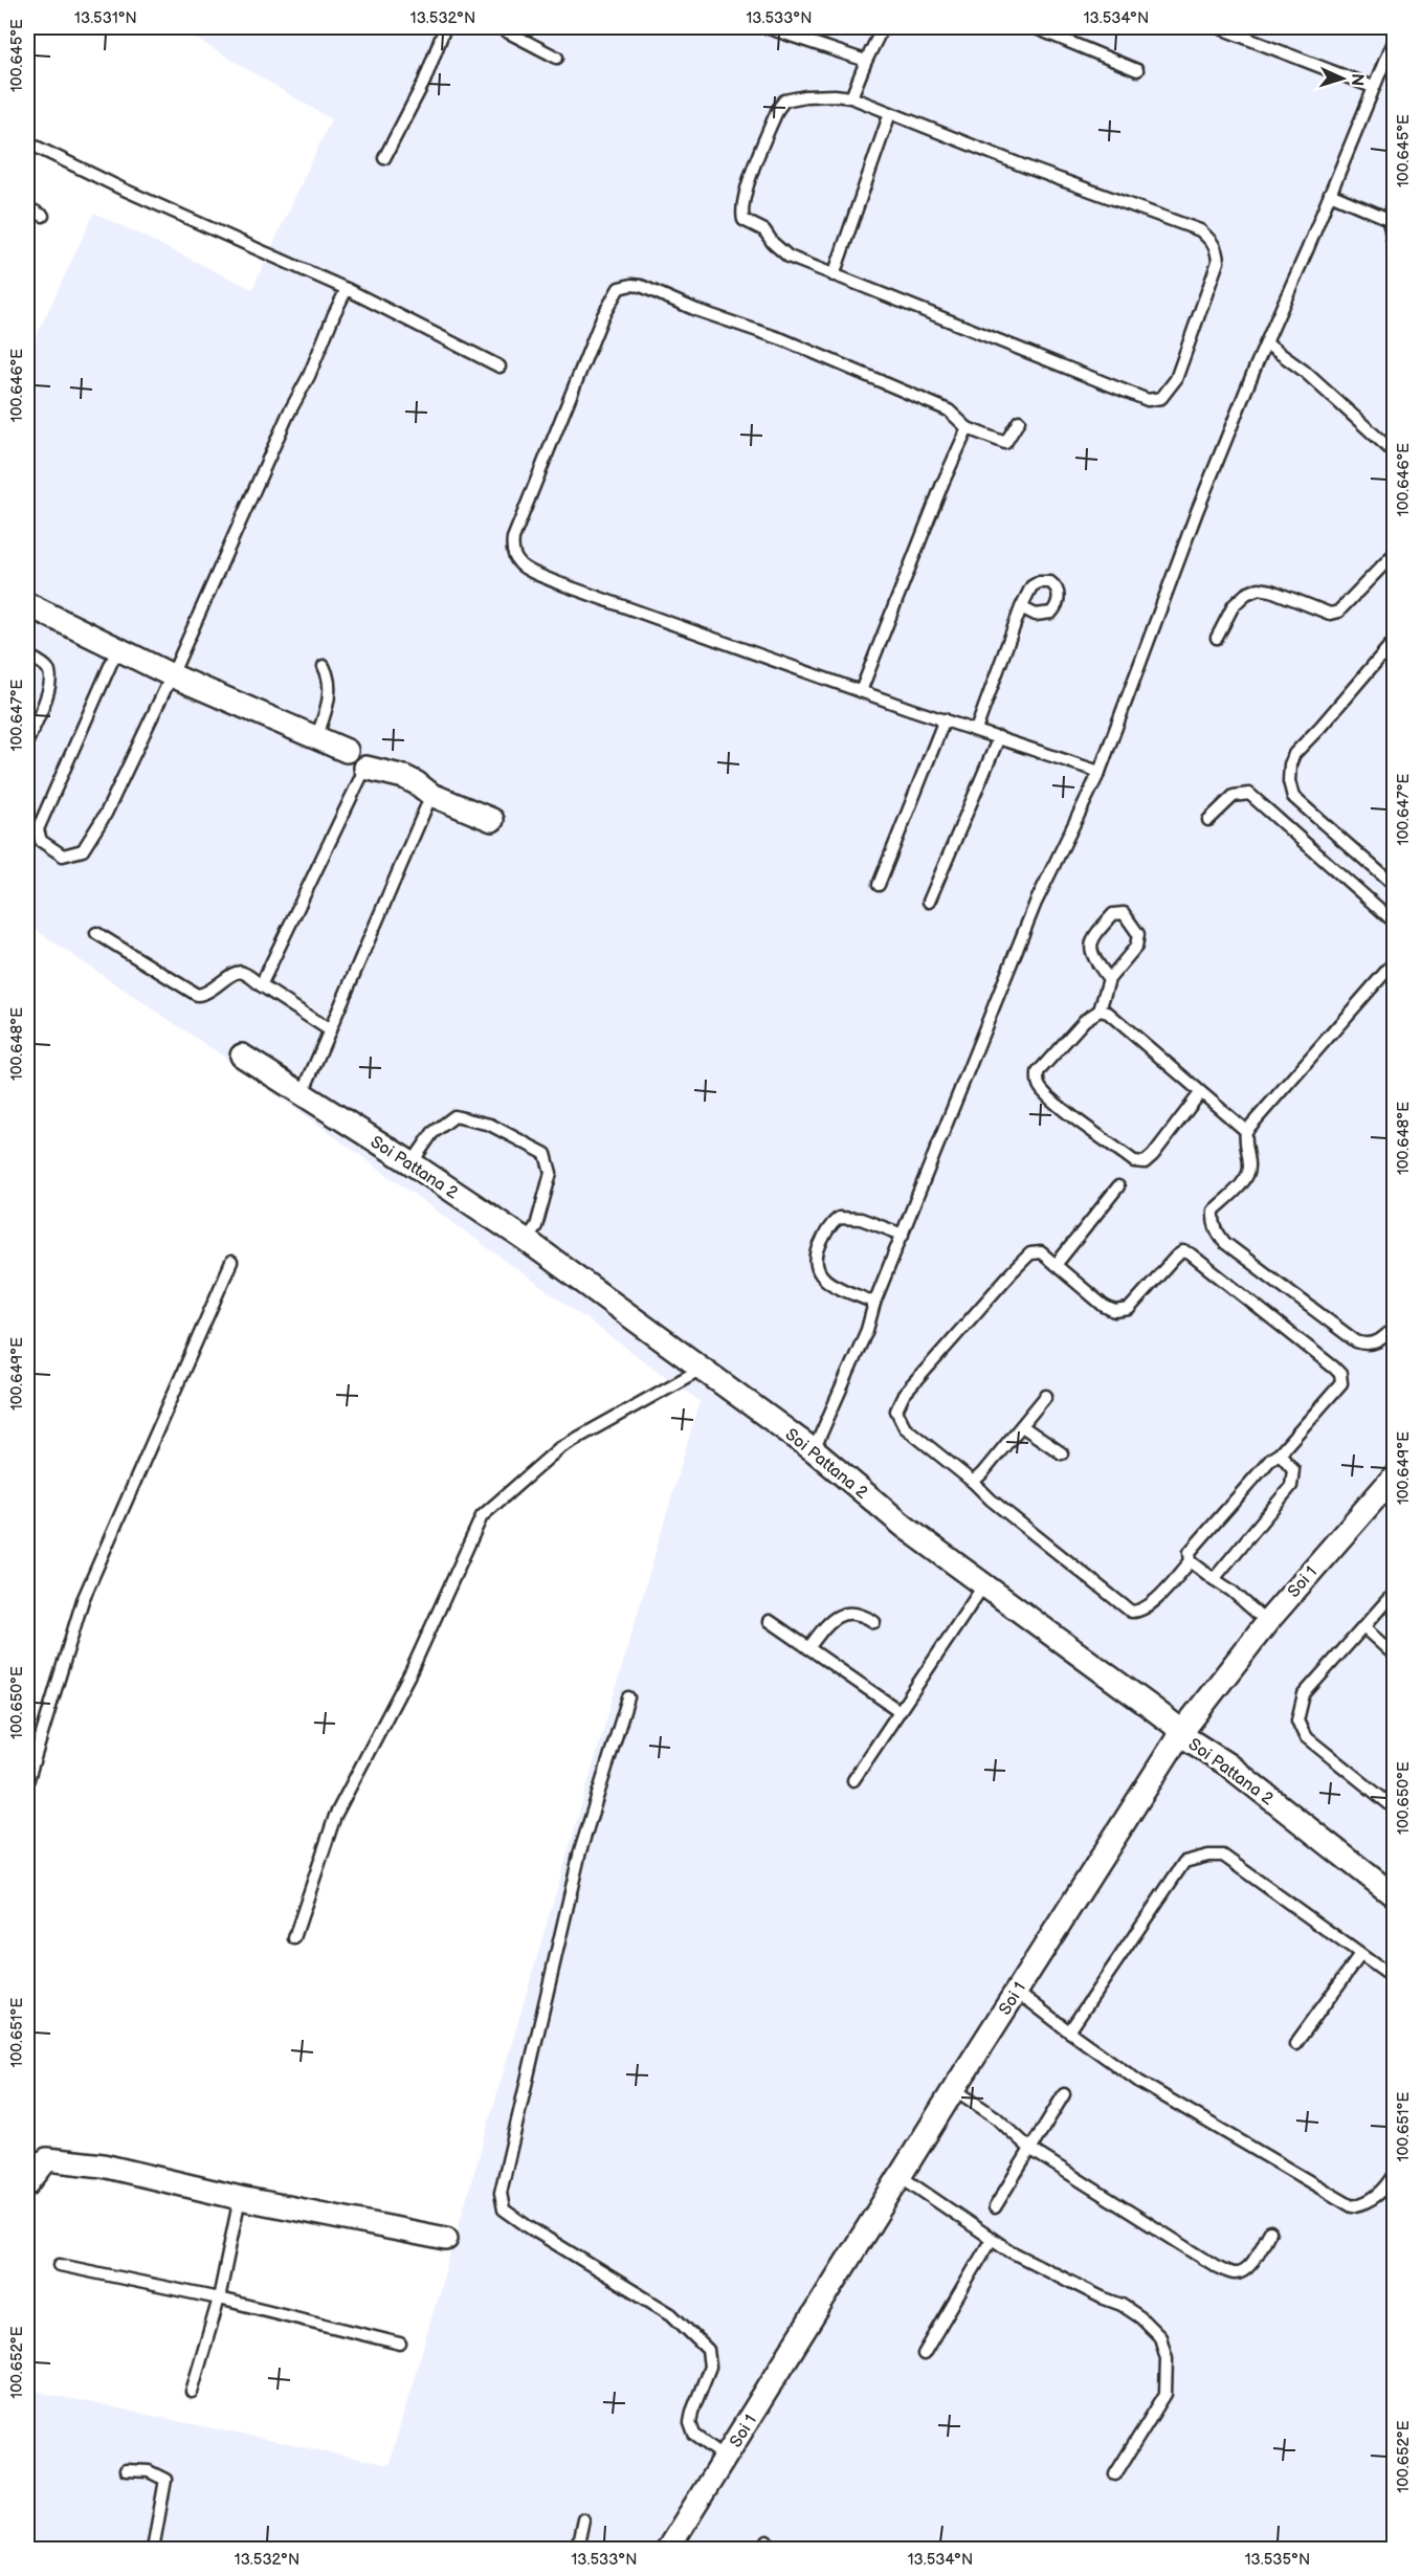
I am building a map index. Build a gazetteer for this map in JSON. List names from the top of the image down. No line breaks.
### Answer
{"streets":{"street":["Soi Pattana 2","Soi 1"]},"crossings":[["Soi Pattana 2","Soi 1"]],"north":"right","coordinates":["13.531°N","13.532°N","13.533°N","13.534°N","100.645°E","100.646°E","100.647°E","100.648°E","100.649°E","100.650°E","100.651°E","100.652°E","13.535°N"]}
